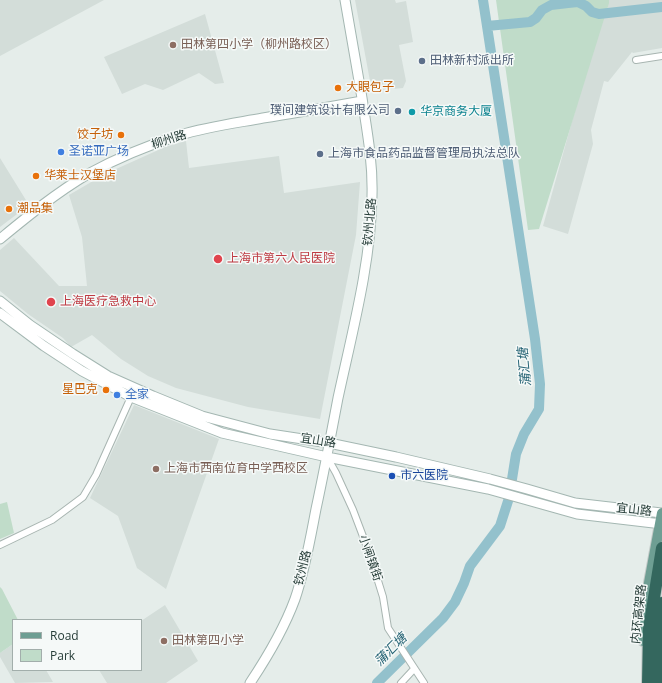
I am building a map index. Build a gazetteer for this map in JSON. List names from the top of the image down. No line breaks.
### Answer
{"streets":{"highway":["内环高架路"],"main road":["柳州路","钦州北路","宜山路","钦州路"],"street":["小闸镇街"]},"crossings":[["柳州路","钦州北路"],["钦州北路","宜山路"],["钦州北路","钦州路"],["宜山路","小闸镇街"],["宜山路","钦州路"],["小闸镇街","钦州路"]],"water":["蒲汇塘"],"places":["田林第四小学（柳州路校区）","田林新村派出所","大眼包子","璞间建筑设计有限公司","华京商务大厦","饺子坊","圣诺亚广场","上海市食品药品监督管理局执法总队","华莱士汉堡店","潮品集","上海市第六人民医院","上海医疗急救中心","星巴克","全家","上海市西南位育中学西校区","市六医院","田林第四小学"],"legend":["Road","Park"]}
